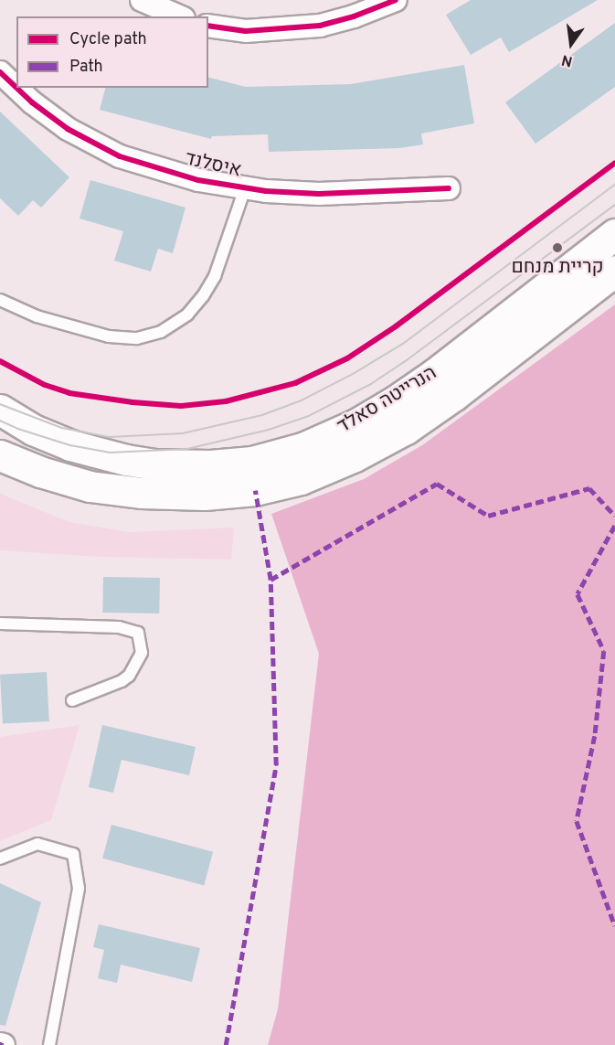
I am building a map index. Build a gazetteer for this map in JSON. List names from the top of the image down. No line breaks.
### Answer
{"streets":{"main road":["הנרייטה סאלד"],"street":["איסלנד"]},"places":["קריית מנחם"],"legend":["Cycle path","Path"],"north":"bottom"}
